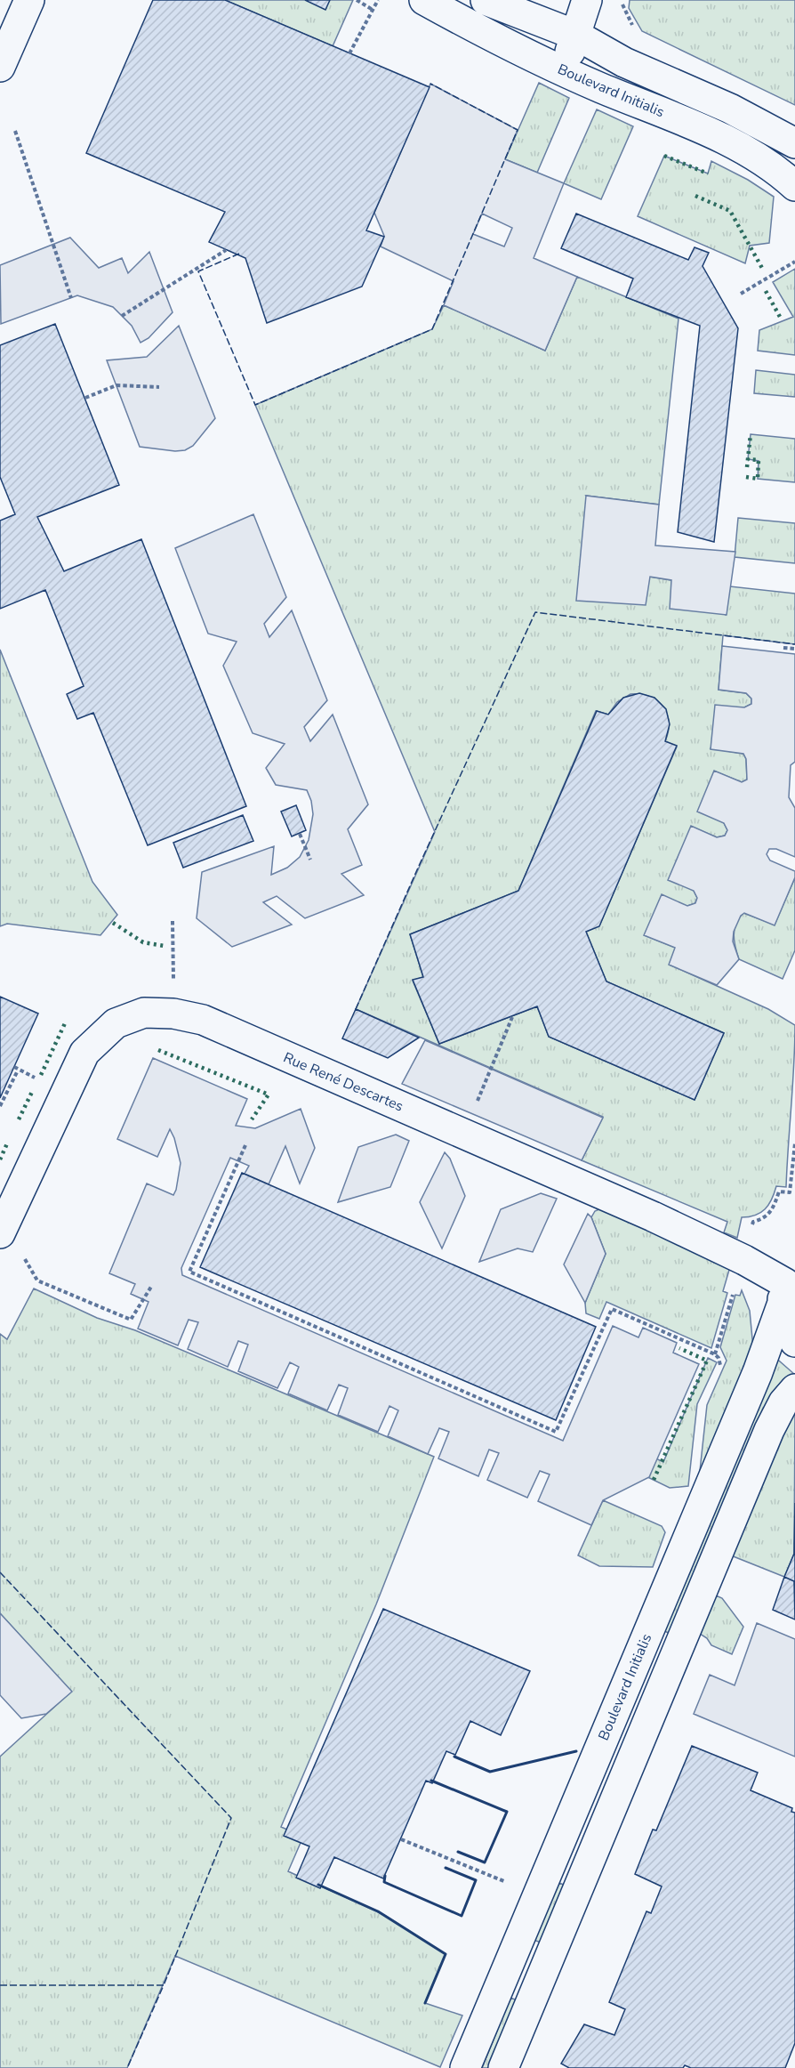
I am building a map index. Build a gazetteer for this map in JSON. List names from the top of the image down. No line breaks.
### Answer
{"streets":{"street":["Boulevard Initialis","Rue René Descartes"]},"crossings":[["Boulevard Initialis","Rue René Descartes"]]}
